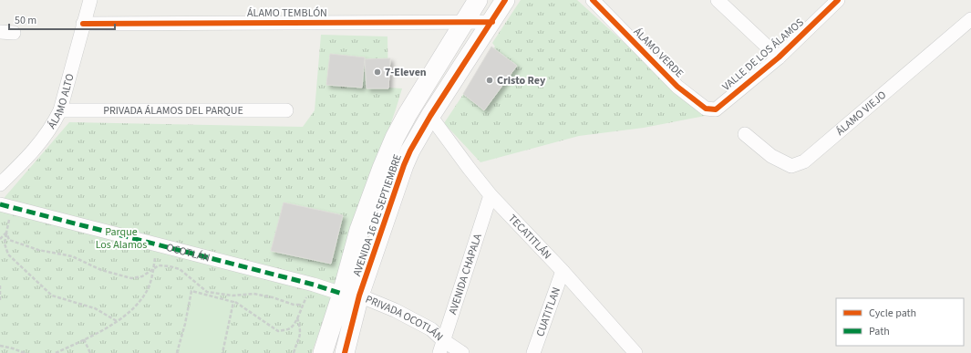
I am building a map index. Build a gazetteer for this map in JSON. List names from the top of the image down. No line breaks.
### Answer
{"streets":{"street":["ÁLAMO TEMBLÓN","ÁLAMO VERDE","VALLE DE LOS ÁLAMOS","ÁLAMO ALTO","PRIVADA ÁLAMOS DEL PARQUE","ÁLAMO VIEJO","AVENIDA 16 DE SEPTIEMBRE","TECATITLÁN","OCOTLÁN","AVENIDA CHAPALA","CUATITLAN","PRIVADA OCOTLÁN"]},"crossings":[["ÁLAMO TEMBLÓN","ÁLAMO ALTO"],["ÁLAMO TEMBLÓN","AVENIDA 16 DE SEPTIEMBRE"],["ÁLAMO VERDE","VALLE DE LOS ÁLAMOS"],["ÁLAMO ALTO","PRIVADA ÁLAMOS DEL PARQUE"],["AVENIDA 16 DE SEPTIEMBRE","TECATITLÁN"],["AVENIDA 16 DE SEPTIEMBRE","OCOTLÁN"],["AVENIDA 16 DE SEPTIEMBRE","PRIVADA OCOTLÁN"],["TECATITLÁN","AVENIDA CHAPALA"],["TECATITLÁN","CUATITLAN"],["OCOTLÁN","PRIVADA OCOTLÁN"],["AVENIDA CHAPALA","PRIVADA OCOTLÁN"]],"parks":["Parque Los Alamos"],"places":["7-Eleven","Cristo Rey"],"legend":["Cycle path","Path"],"scale_bar":"50 m"}
